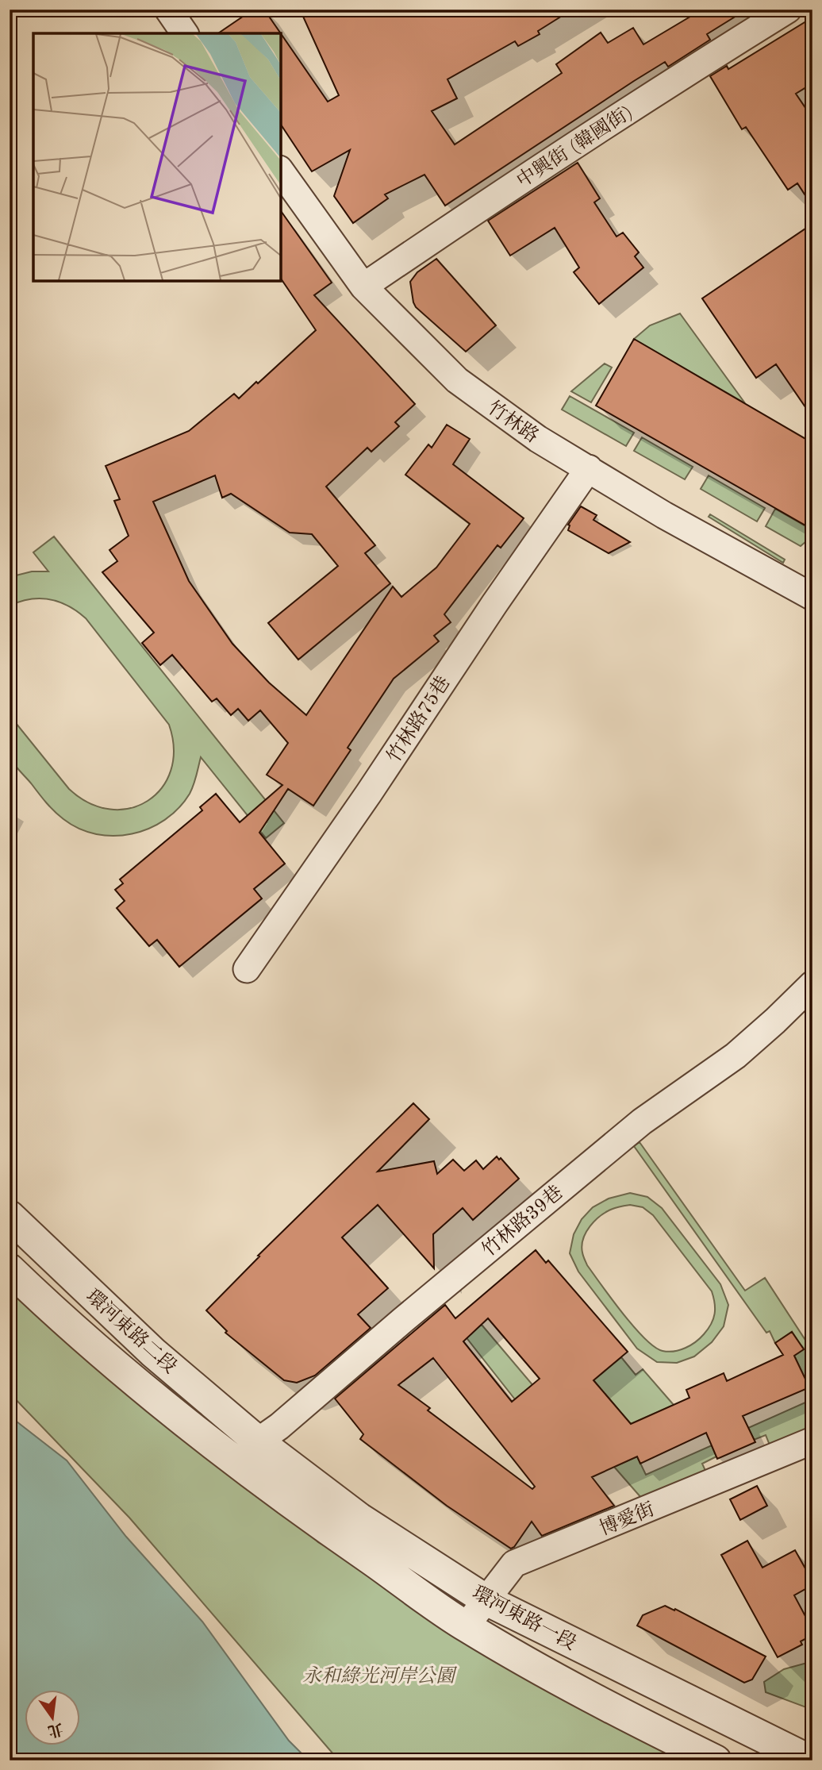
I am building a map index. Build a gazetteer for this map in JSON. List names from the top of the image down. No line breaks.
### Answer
{"streets":{"street":["中興街 (韓國街)","竹林路","竹林路75巷","竹林路39巷","環河東路二段","博愛街","環河東路一段"]},"crossings":[["中興街 (韓國街)","竹林路"],["竹林路","竹林路75巷"],["竹林路39巷","環河東路二段"],["竹林路39巷","環河東路一段"],["環河東路二段","環河東路一段"],["博愛街","環河東路一段"]],"parks":["永和綠光河岸公園"],"north":"bottom"}
